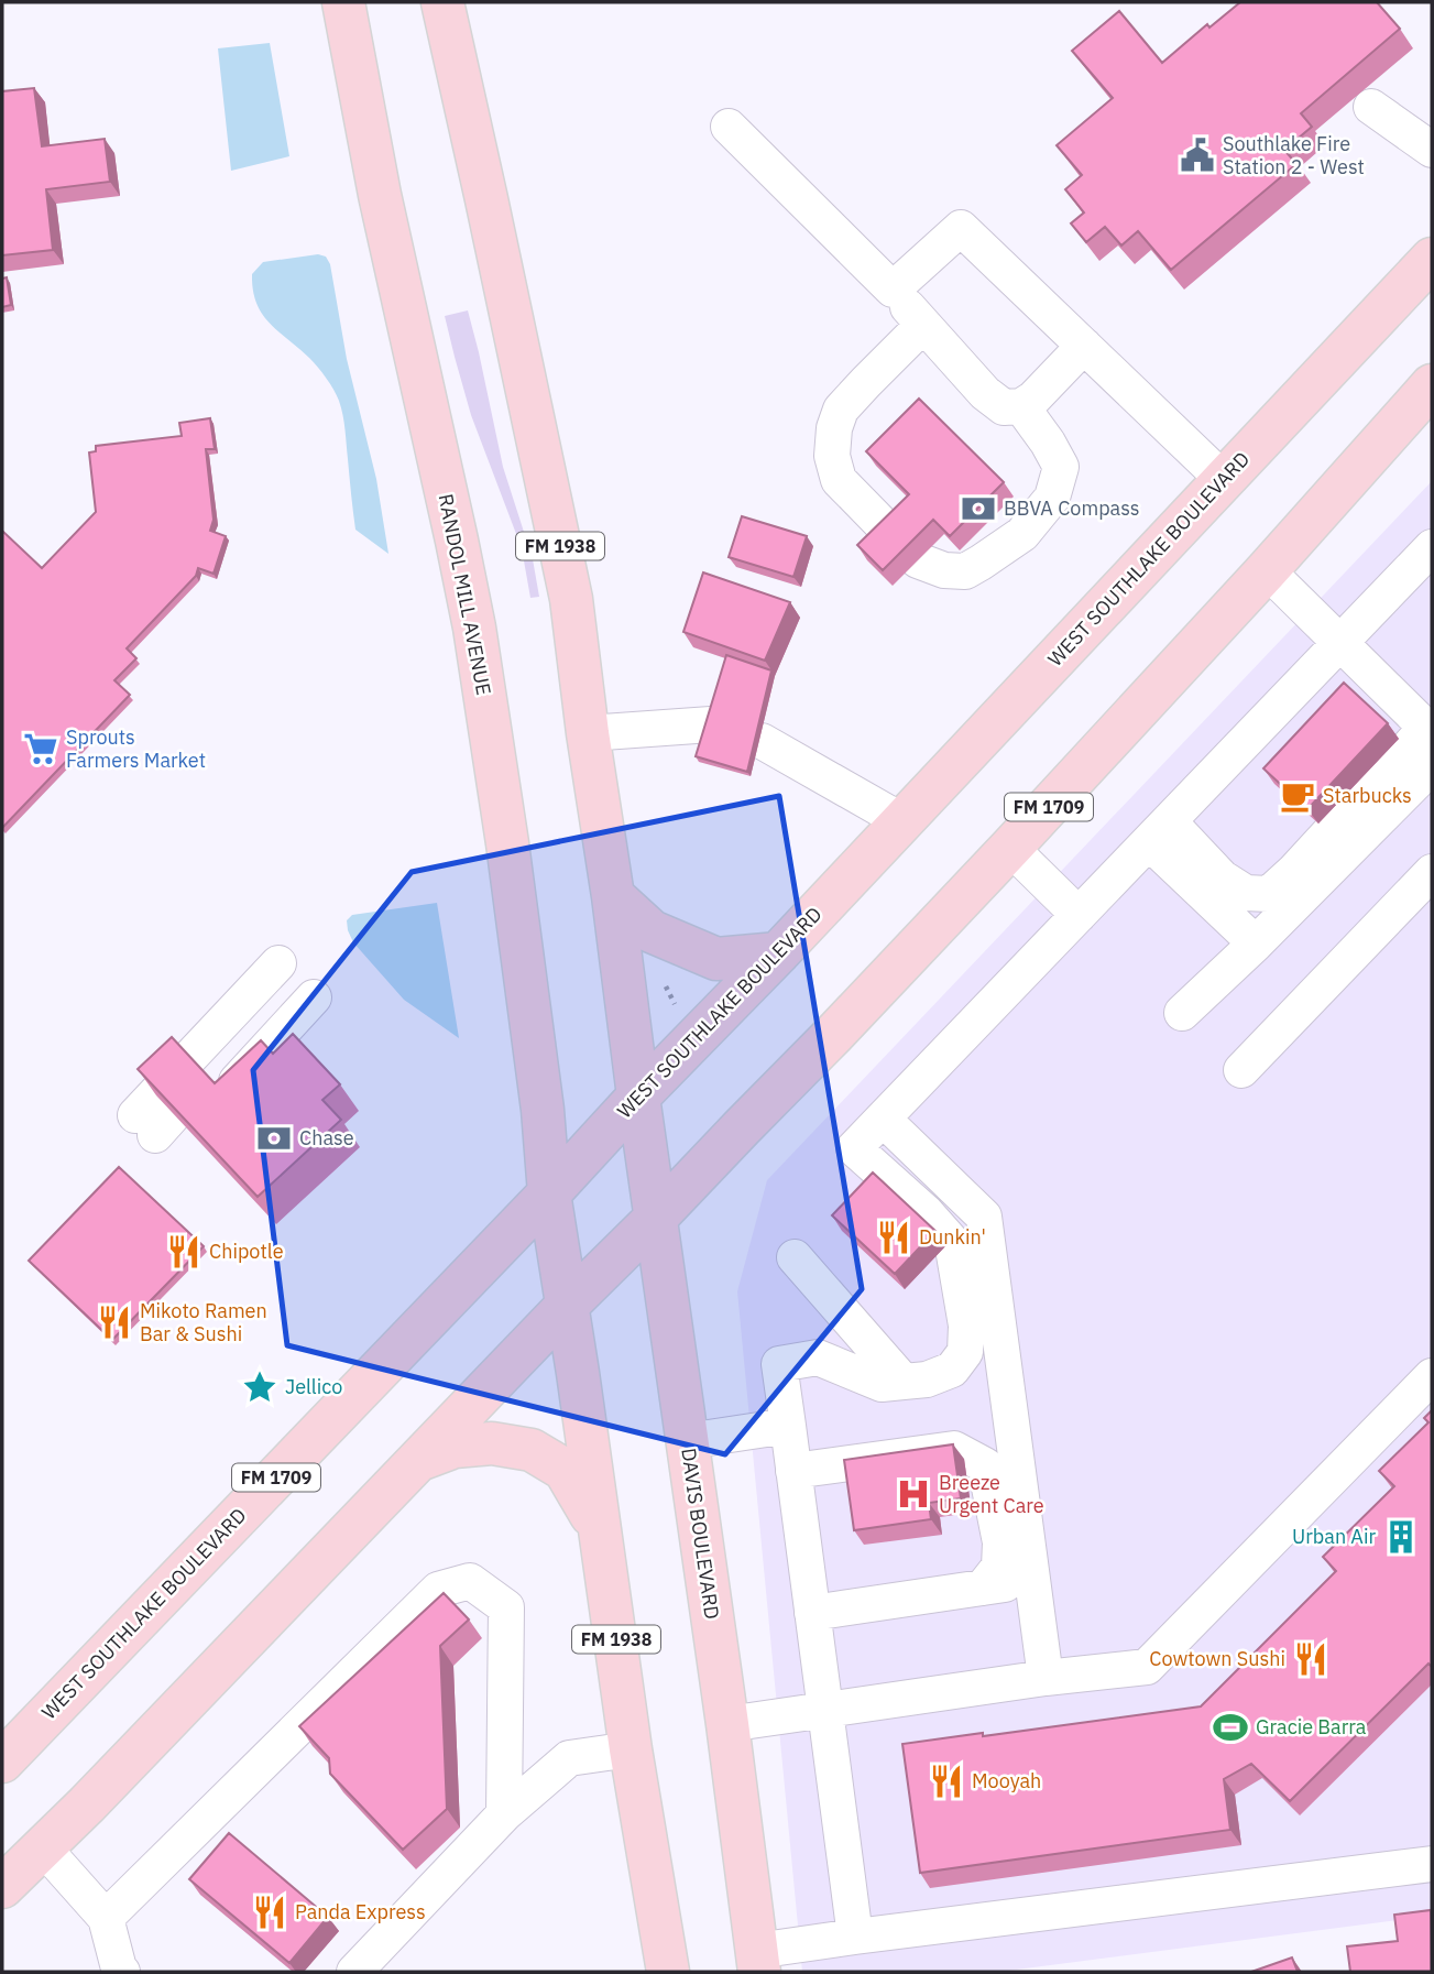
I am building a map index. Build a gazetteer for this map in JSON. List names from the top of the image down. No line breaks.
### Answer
{"streets":{"main road":["FM 1938","WEST SOUTHLAKE BOULEVARD","RANDOL MILL AVENUE","FM 1709","DAVIS BOULEVARD"]},"crossings":[["FM 1938","WEST SOUTHLAKE BOULEVARD"],["FM 1938","RANDOL MILL AVENUE"],["FM 1938","FM 1709"],["FM 1938","DAVIS BOULEVARD"],["WEST SOUTHLAKE BOULEVARD","RANDOL MILL AVENUE"],["WEST SOUTHLAKE BOULEVARD","DAVIS BOULEVARD"],["FM 1709","DAVIS BOULEVARD"]],"places":{"public building":["Southlake Fire Station 2 - West"],"bank":["BBVA Compass","Chase"],"supermarket":["Sprouts Farmers Market"],"cafe":["Starbucks"],"restaurant":["Dunkin'","Chipotle","Mikoto Ramen Bar & Sushi","Cowtown Sushi","Mooyah","Panda Express"],"place":["Jellico"],"hospital":["Breeze Urgent Care"],"building":["Urban Air"],"sports":["Gracie Barra"]}}
